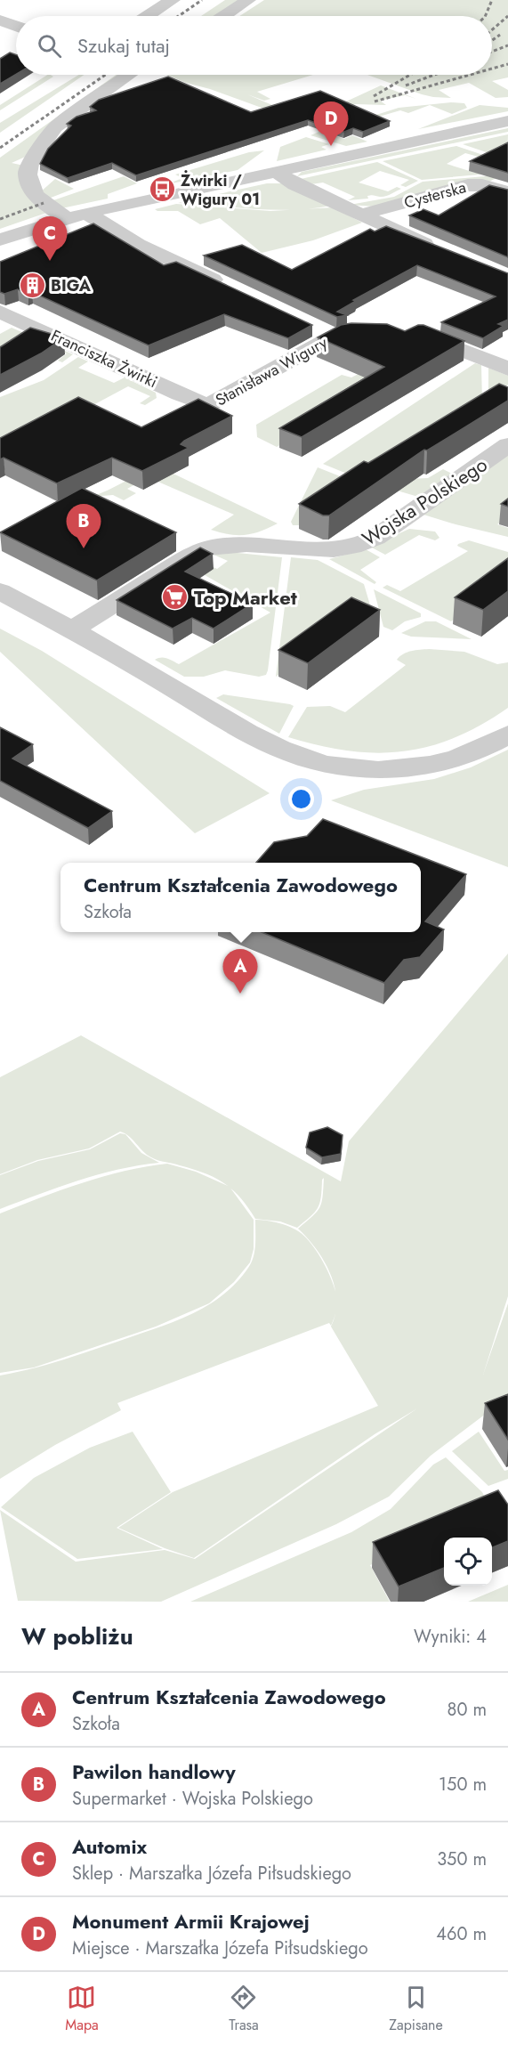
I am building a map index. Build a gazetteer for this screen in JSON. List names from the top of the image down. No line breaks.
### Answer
{"streets":{"street":["Cysterska","Franciszka Żwirki","Stanisława Wigury","Wojska Polskiego"]},"crossings":[["Franciszka Żwirki","Stanisława Wigury"]],"places":{"bus stop":["Żwirki / Wigury 01"],"building":["BIGA"],"supermarket":["Top Market"]},"page":{"search":"Szukaj tutaj","pins":["D","C","B","A"],"popup":["Centrum Kształcenia Zawodowego","Szkoła"],"heading":["W pobliżu","Wyniki: 4"],"list":[{"mark":"A","name":"Centrum Kształcenia Zawodowego","note":"Szkoła","value":"80 m"},{"mark":"B","name":"Pawilon handlowy","note":"Supermarket · Wojska Polskiego","value":"150 m"},{"mark":"C","name":"Automix","note":"Sklep · Marszałka Józefa Piłsudskiego","value":"350 m"},{"mark":"D","name":"Monument Armii Krajowej","note":"Miejsce · Marszałka Józefa Piłsudskiego","value":"460 m"}],"nav":["Mapa","Trasa","Zapisane"]}}
